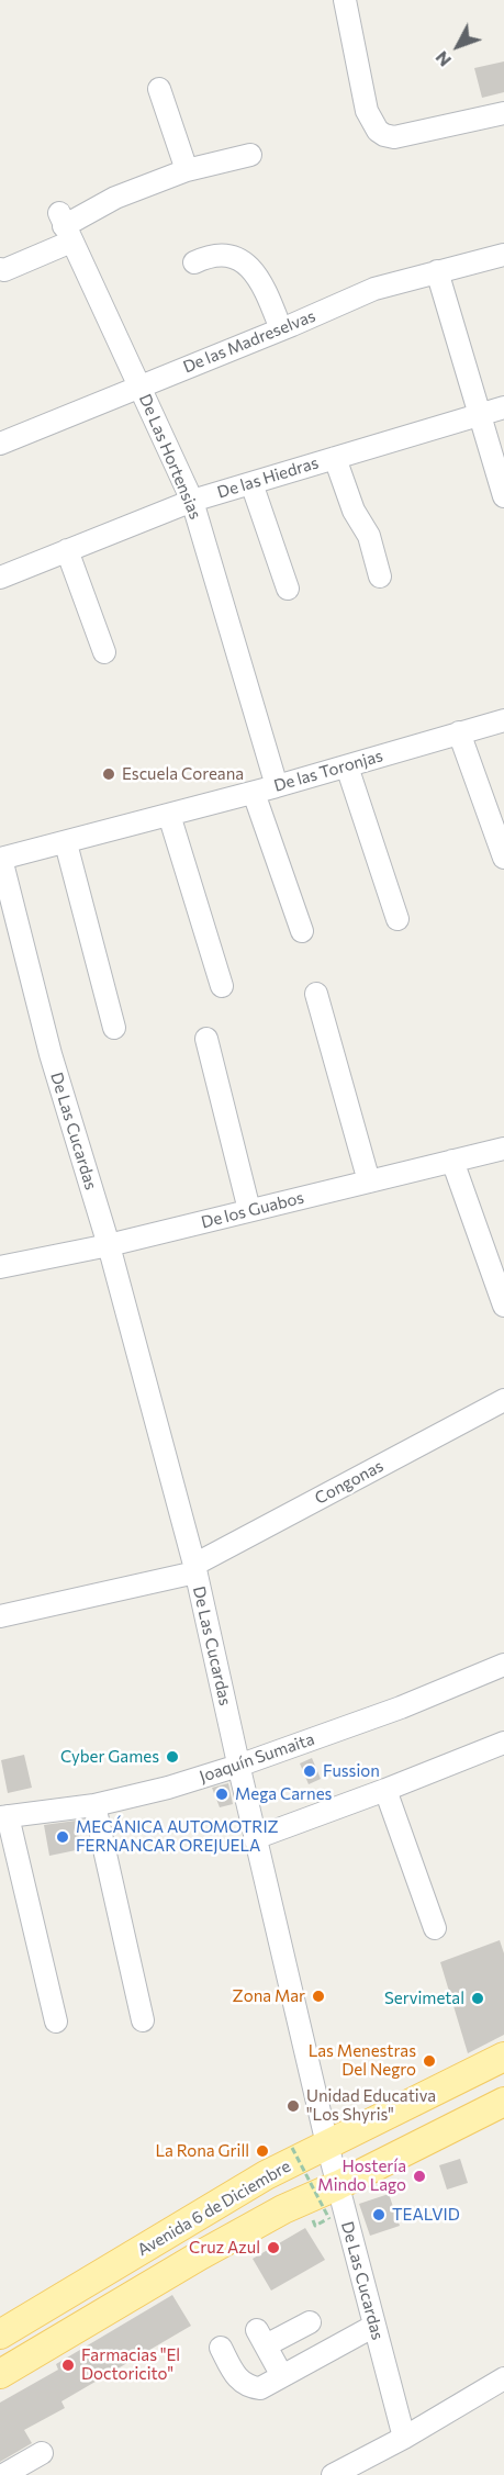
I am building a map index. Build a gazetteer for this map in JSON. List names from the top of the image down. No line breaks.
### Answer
{"streets":{"main road":["Avenida 6 de Diciembre"],"street":["De las Madreselvas","De Las Hortensias","De las Hiedras","De las Toronjas","De Las Cucardas","De los Guabos","Congonas","Joaquín Sumaita"]},"crossings":[["De las Madreselvas","De Las Hortensias"],["De Las Hortensias","De las Hiedras"],["De Las Hortensias","De las Toronjas"],["De las Toronjas","De Las Cucardas"],["De Las Cucardas","De los Guabos"],["De Las Cucardas","Congonas"],["De Las Cucardas","Joaquín Sumaita"],["De Las Cucardas","Avenida 6 de Diciembre"]],"places":["Escuela Coreana","Cyber Games","Fussion","Mega Carnes","MECÁNICA AUTOMOTRIZ FERNANCAR OREJUELA","Zona Mar","Servimetal","Las Menestras Del Negro","Unidad Educativa \"Los Shyris\"","La Rona Grill","Hostería Mindo Lago","TEALVID","Cruz Azul","Farmacias \"El Doctoricito\""],"north":"bottom left"}
